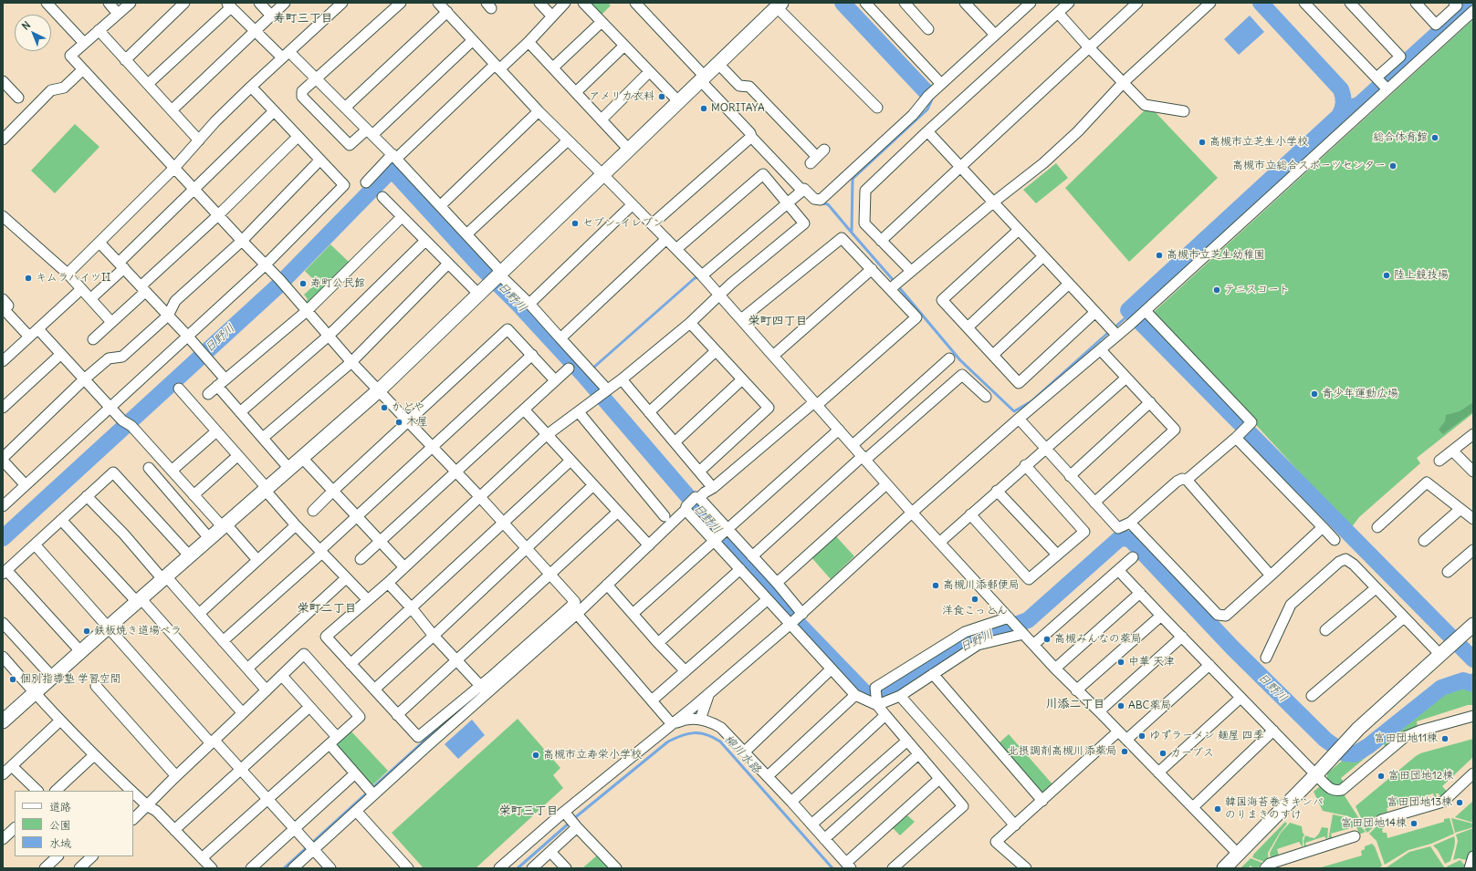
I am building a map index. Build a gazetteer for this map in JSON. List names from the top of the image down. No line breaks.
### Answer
{"districts":["寿町三丁目","栄町四丁目","栄町二丁目","川添二丁目","栄町三丁目"],"water":["日野川","柳川水路"],"places":["アメリカ衣料","MORITAYA","総合体育館","高槻市立芝生小学校","高槻市立総合スポーツセンター","セブン-イレブン","高槻市立芝生幼稚園","陸上競技場","キムラハイツII","寿町公民館","テニスコート","青少年運動広場","かどや","木屋","高槻川添郵便局","洋食こっとん","鉄板焼き道場ベラ","高槻みんなの薬局","中華 天津","個別指導塾 学習空間","ABC薬局","ゆずラーメン 麺屋 四季","富田団地11棟","北摂調剤高槻川添薬局","カーブス","高槻市立寿栄小学校","富田団地12棟","富田団地13棟","韓国海苔巻きキンパ のりまきのすけ","富田団地14棟"],"legend":["道路","公園","水域"],"north":"top left"}
